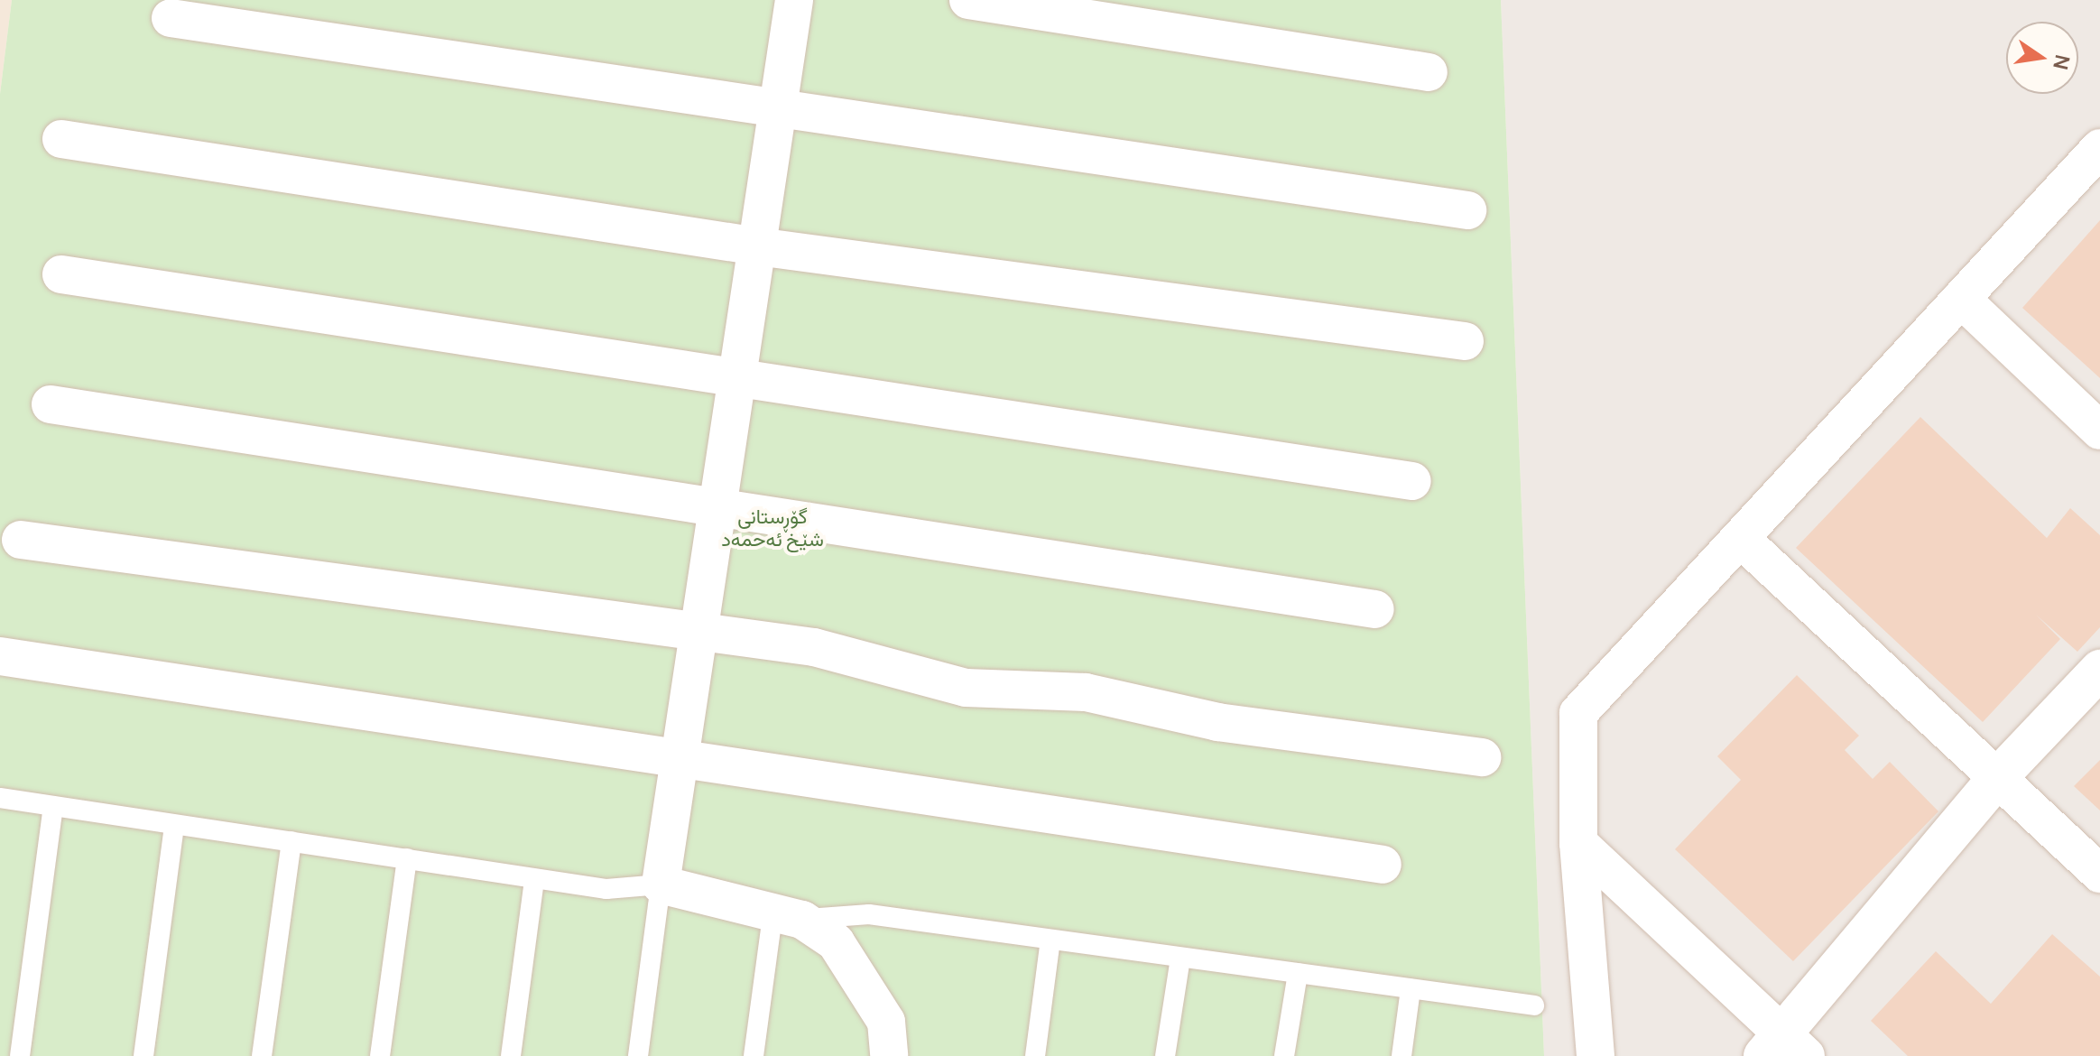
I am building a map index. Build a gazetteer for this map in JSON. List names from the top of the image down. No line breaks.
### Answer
{"parks":["گۆڕستانی شێخ ئەحمەد"],"north":"right"}
